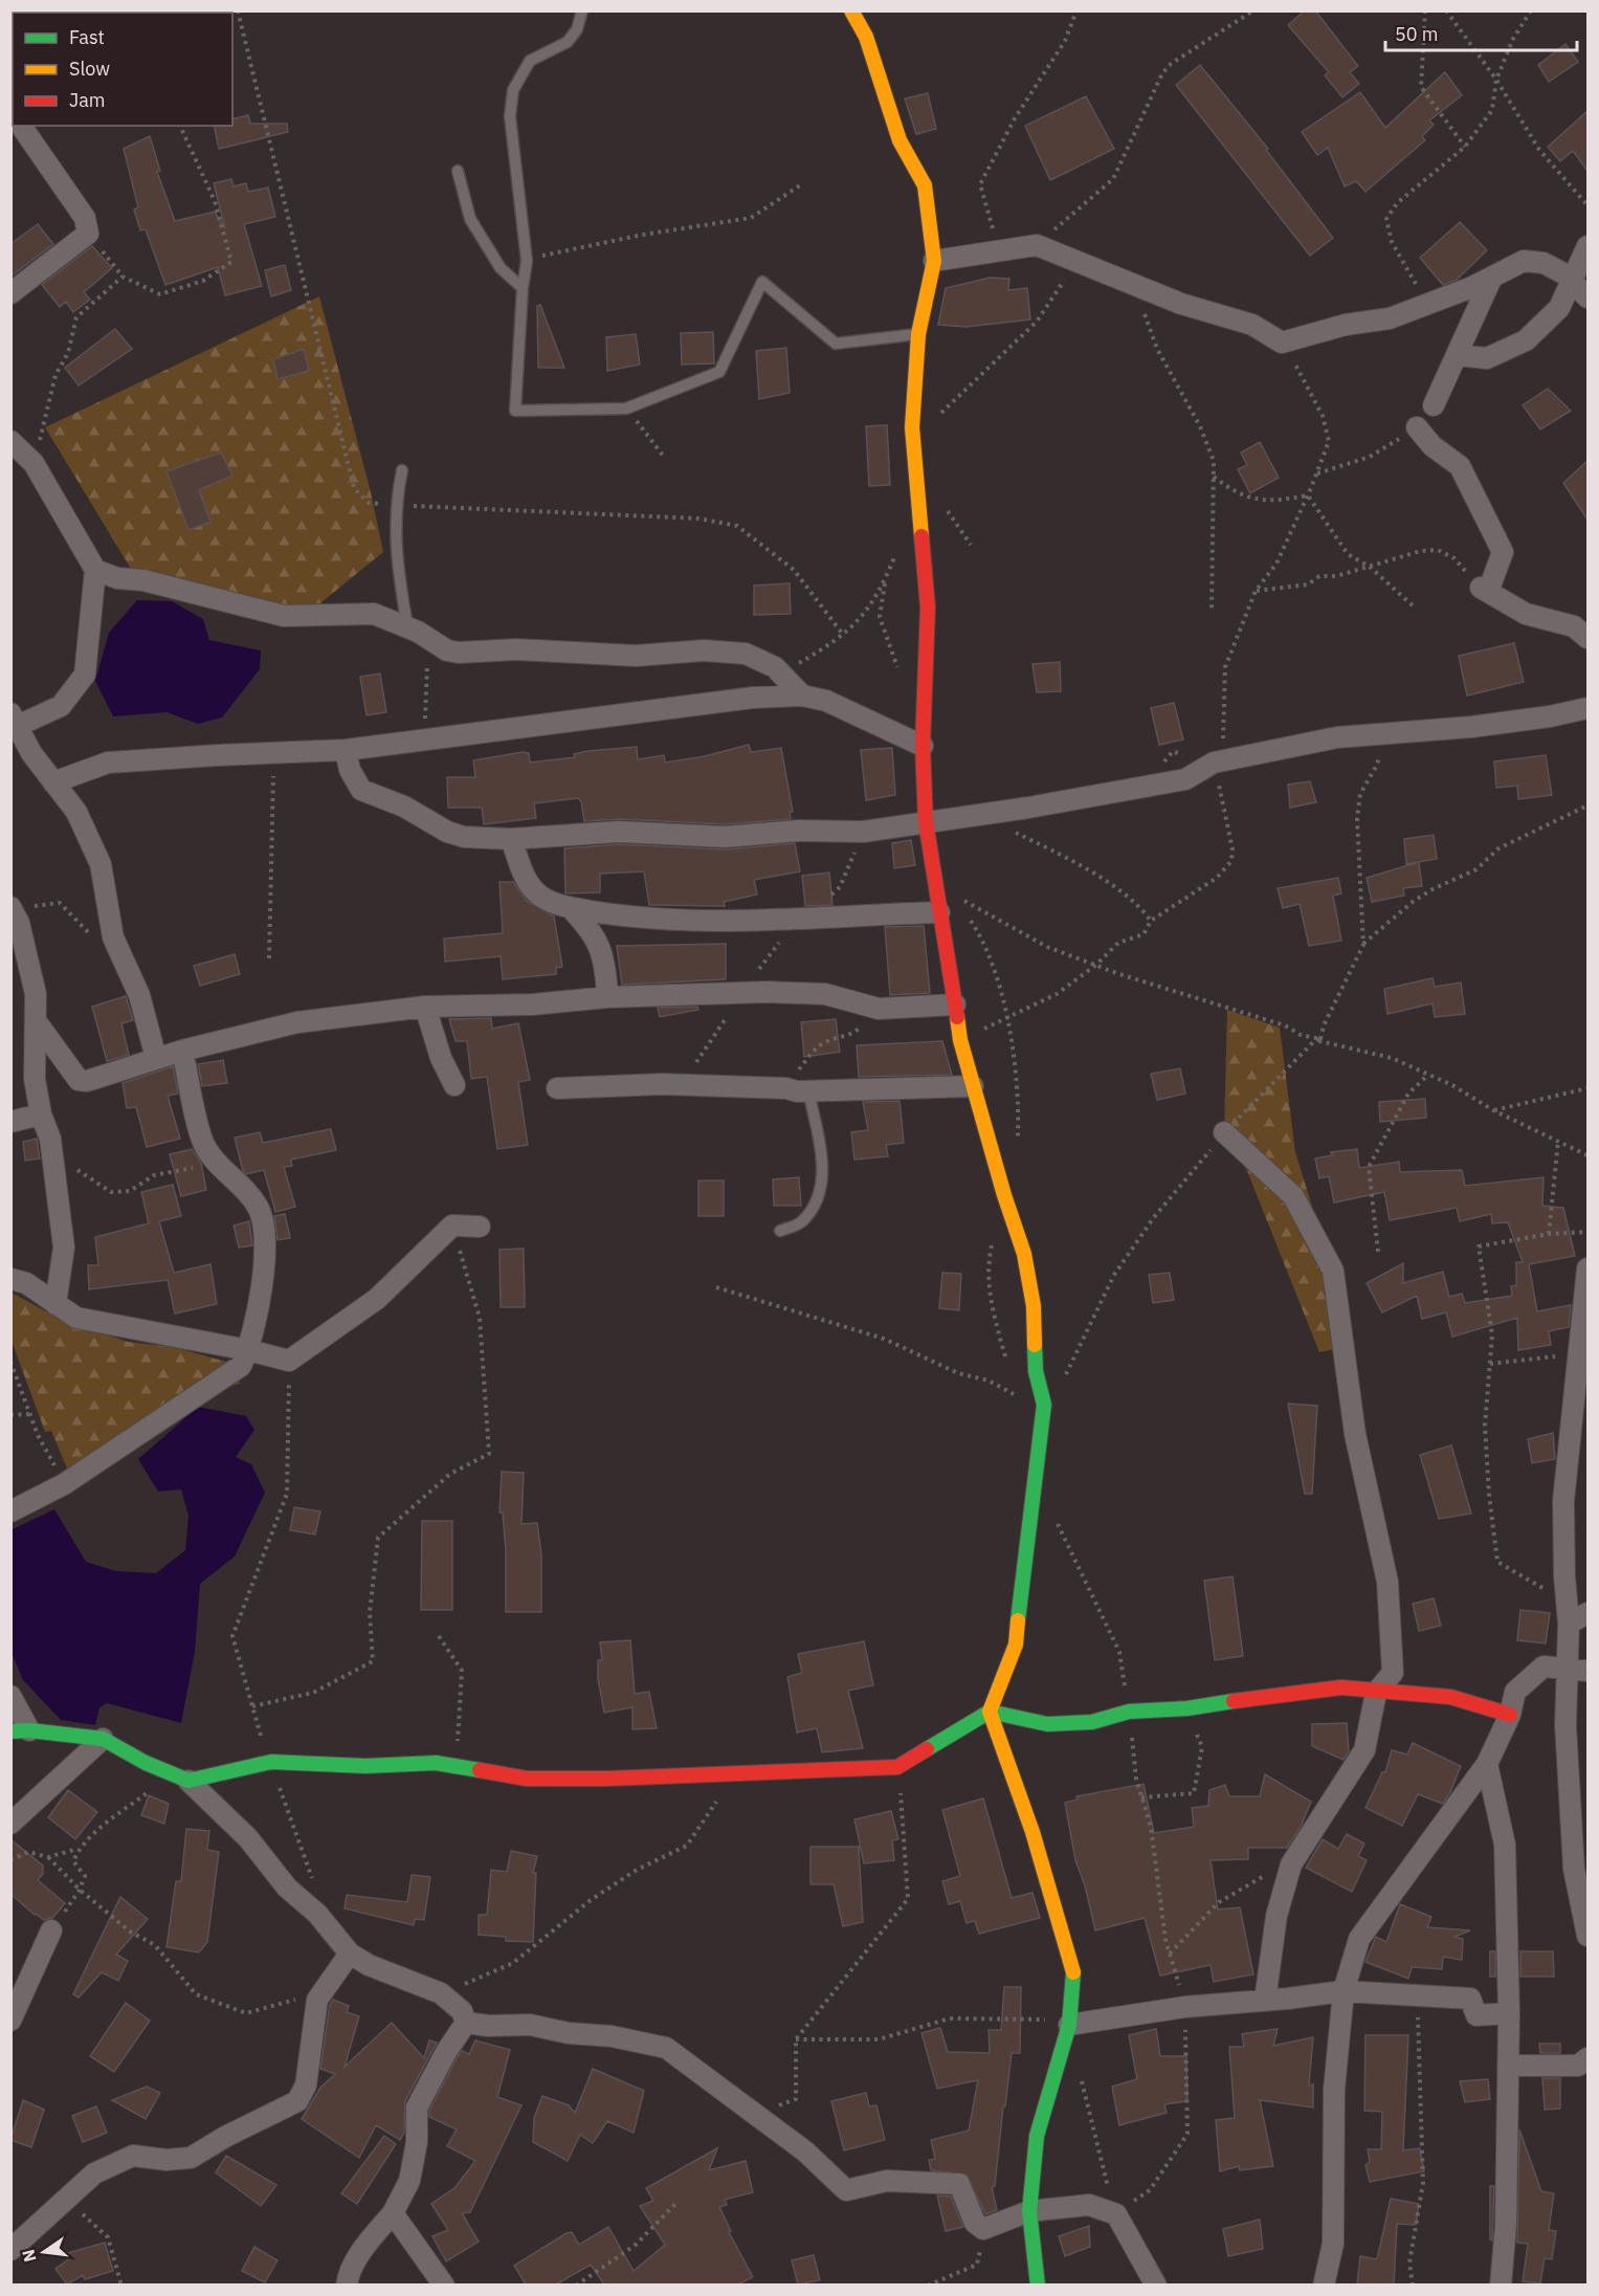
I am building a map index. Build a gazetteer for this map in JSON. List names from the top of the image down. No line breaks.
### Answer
{"legend":["Fast","Slow","Jam"],"scale_bar":"50 m","north":"left"}
